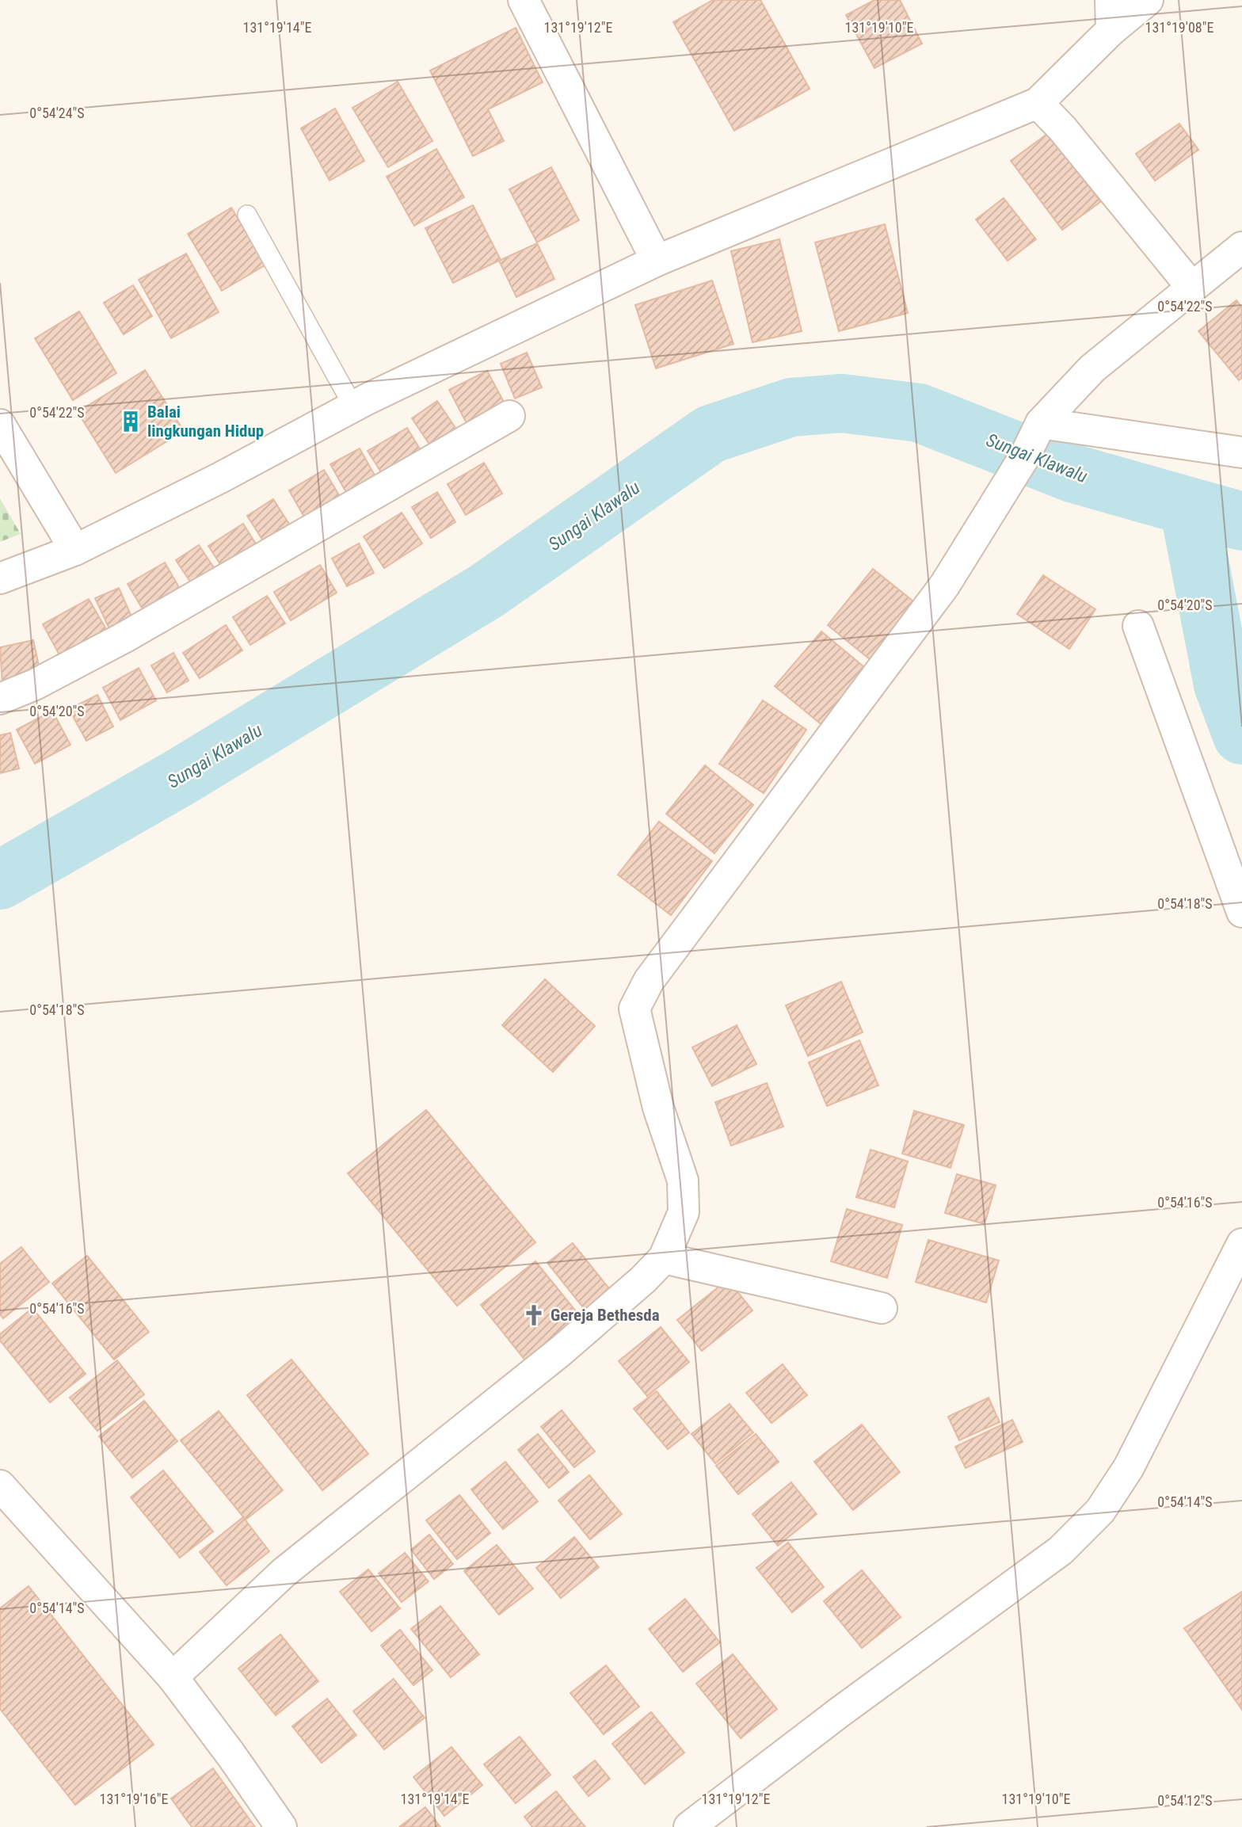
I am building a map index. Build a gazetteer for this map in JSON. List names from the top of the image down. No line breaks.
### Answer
{"water":["Sungai Klawalu"],"places":{"building":["Balai lingkungan Hidup"],"church":["Gereja Bethesda"]},"coordinates":["131°19'14\"E","131°19'12\"E","131°19'10\"E","131°19'08\"E","0°54'24\"S","0°54'22\"S","0°54'20\"S","0°54'18\"S","0°54'16\"S","0°54'14\"S","131°19'16\"E","0°54'12\"S"]}
